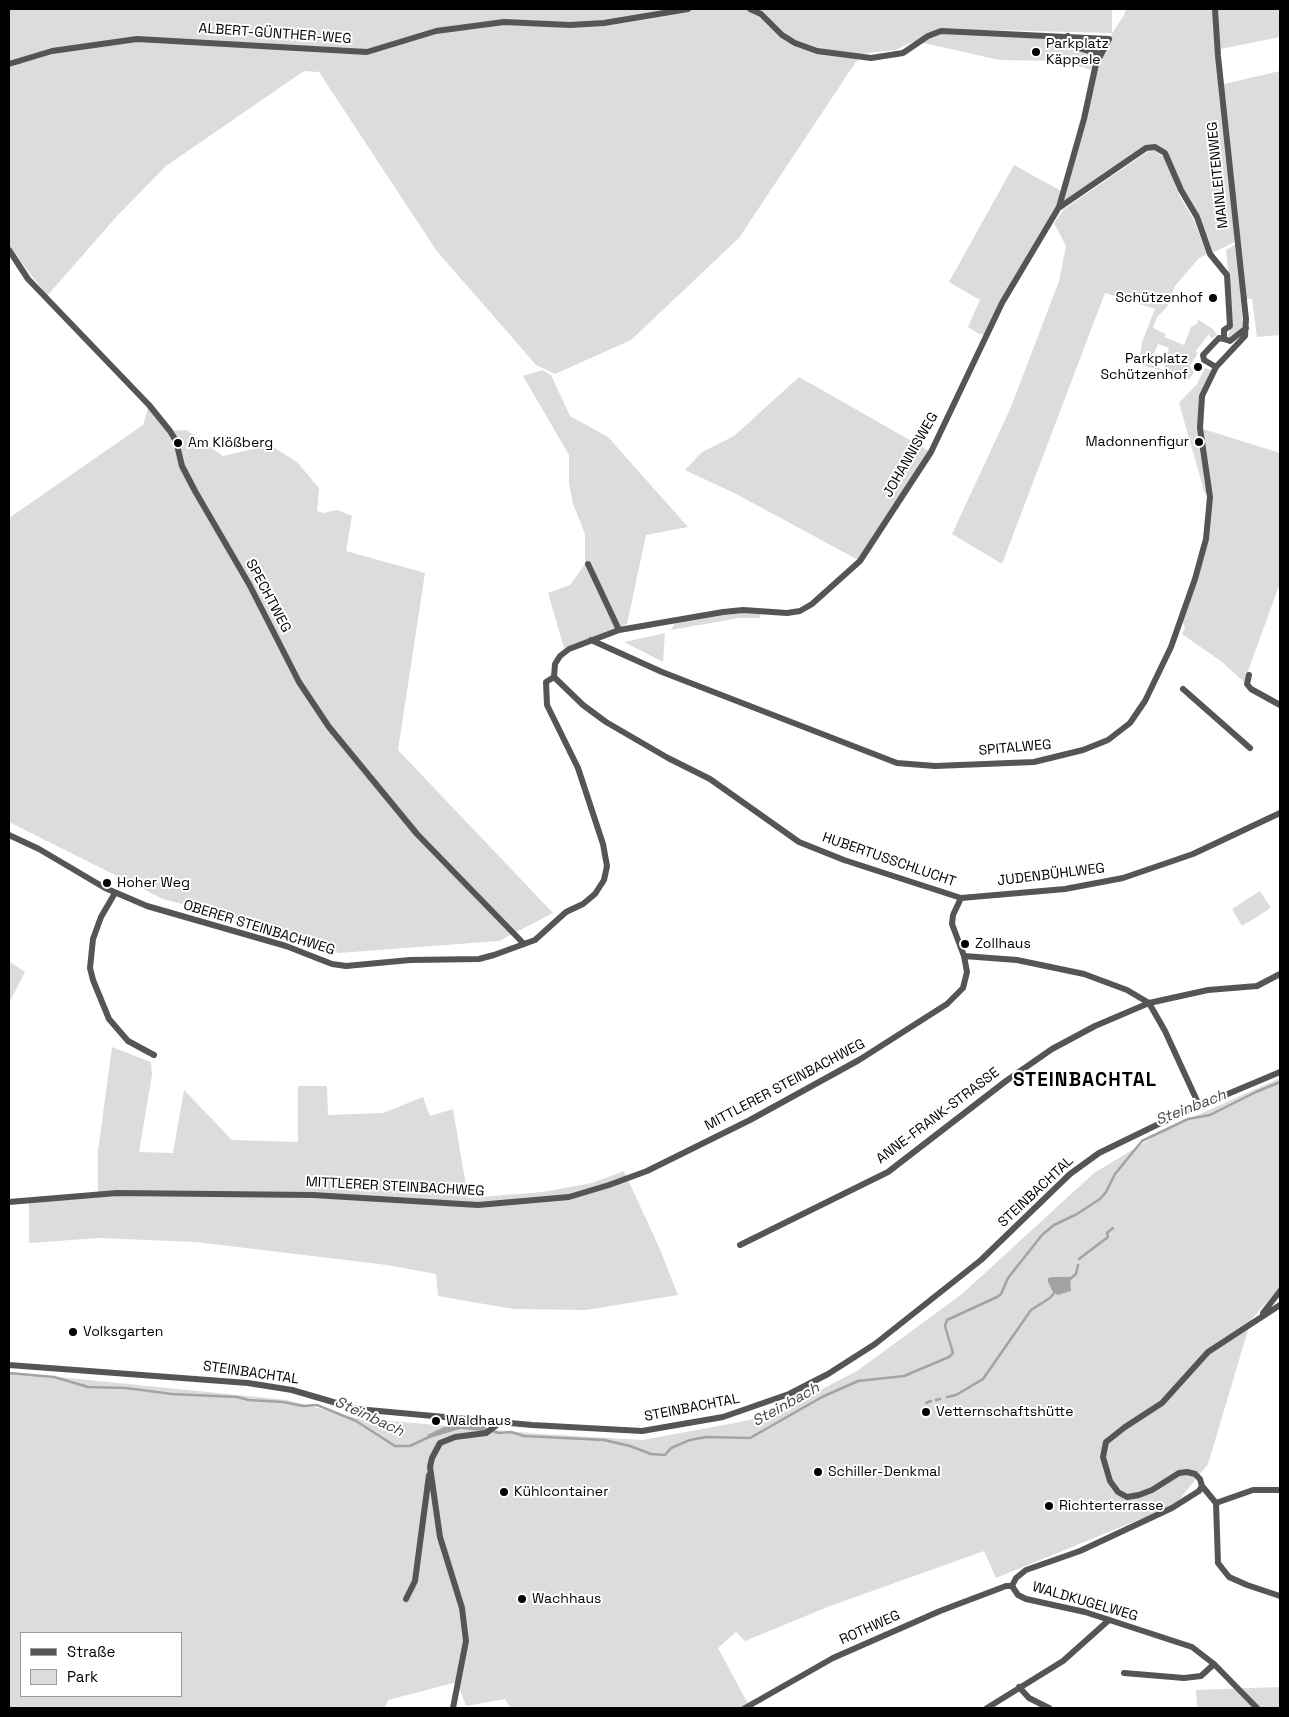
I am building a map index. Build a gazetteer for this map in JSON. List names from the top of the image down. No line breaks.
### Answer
{"streets":{"street":["ALBERT-GÜNTHER-WEG","MAINLEITENWEG","JOHANNISWEG","SPECHTWEG","SPITALWEG","HUBERTUSSCHLUCHT","JUDENBÜHLWEG","OBERER STEINBACHWEG","MITTLERER STEINBACHWEG","ANNE-FRANK-STRASSE","STEINBACHTAL","WALDKUGELWEG","ROTHWEG"]},"crossings":[["MAINLEITENWEG","SPITALWEG"],["JOHANNISWEG","SPITALWEG"],["JOHANNISWEG","HUBERTUSSCHLUCHT"],["JOHANNISWEG","OBERER STEINBACHWEG"],["SPECHTWEG","OBERER STEINBACHWEG"],["HUBERTUSSCHLUCHT","JUDENBÜHLWEG"],["HUBERTUSSCHLUCHT","OBERER STEINBACHWEG"],["HUBERTUSSCHLUCHT","MITTLERER STEINBACHWEG"],["WALDKUGELWEG","ROTHWEG"]],"districts":["STEINBACHTAL"],"water":["Steinbach"],"places":["Parkplatz Käppele","Schützenhof","Parkplatz Schützenhof","Madonnenfigur","Am Klößberg","Hoher Weg","Zollhaus","Volksgarten","Vetternschaftshütte","Waldhaus","Schiller-Denkmal","Kühlcontainer","Richterterrasse","Wachhaus"],"legend":["Straße","Park"]}
